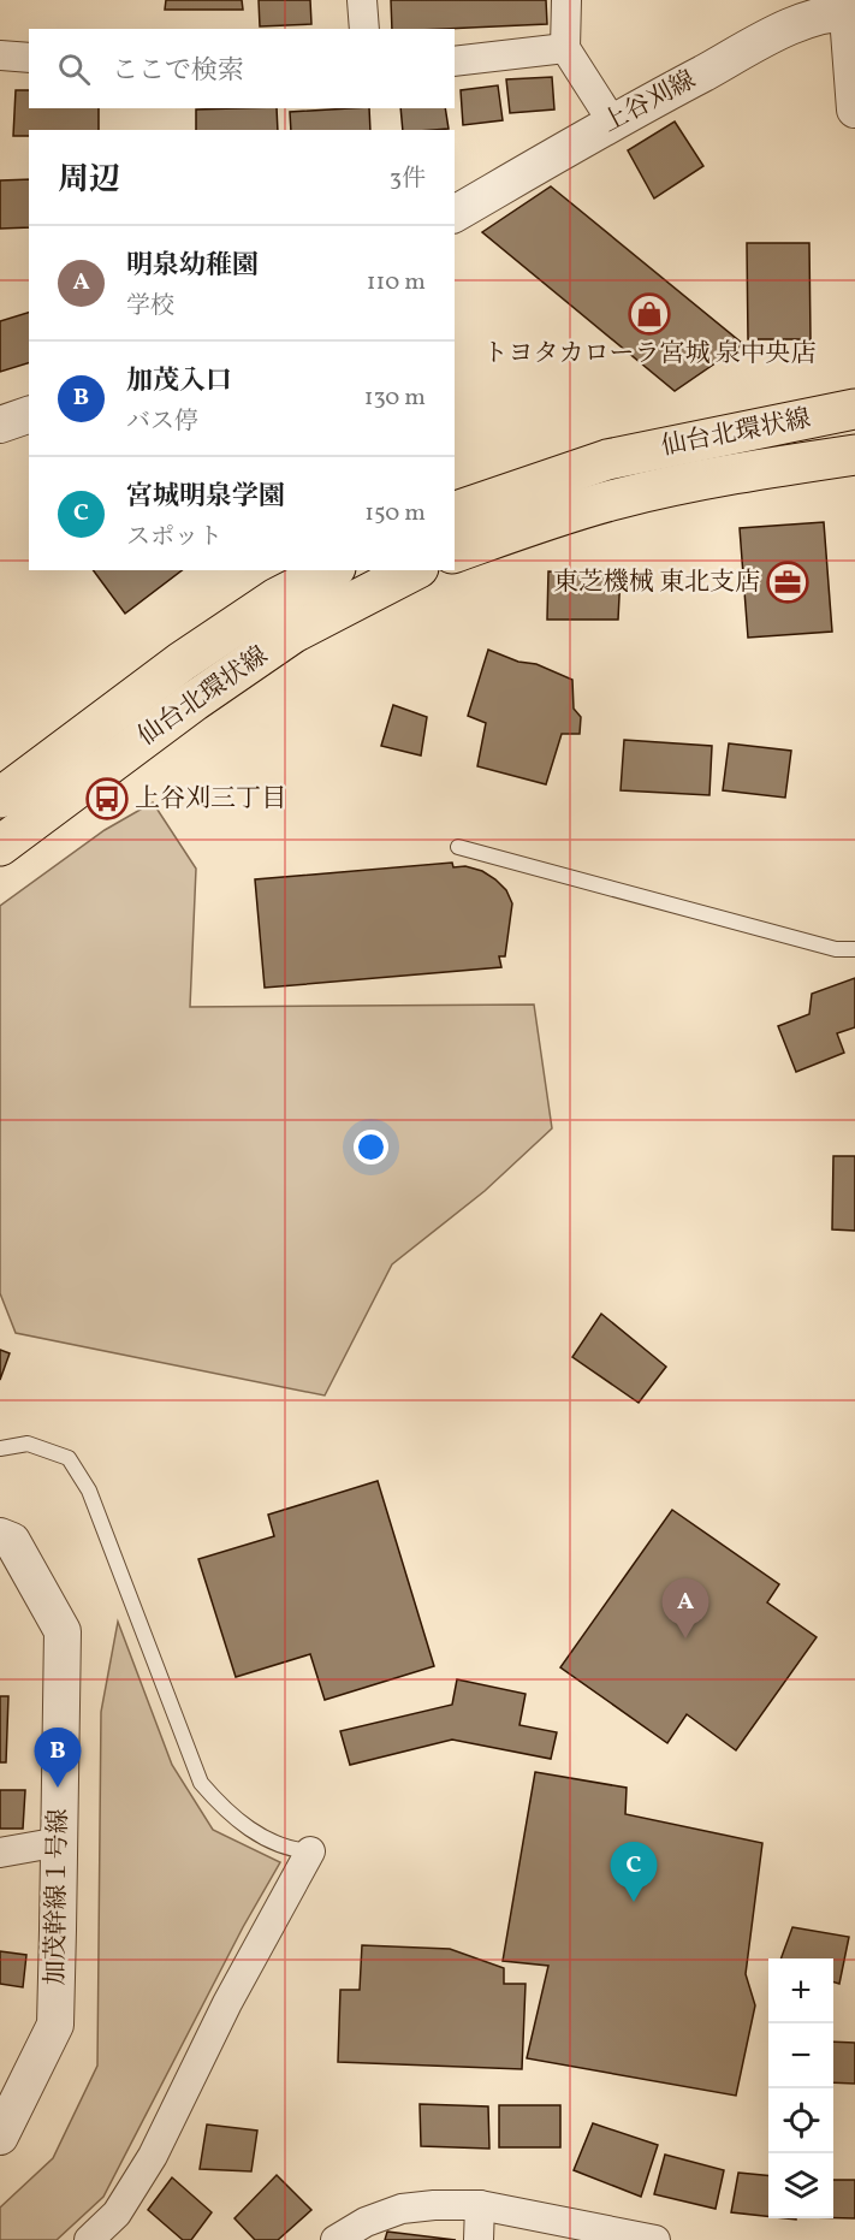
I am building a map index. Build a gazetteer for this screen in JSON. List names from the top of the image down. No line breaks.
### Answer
{"streets":{"main road":["仙台北環状線"],"street":["上谷刈線","加茂幹線１号線"]},"places":{"shop":["トヨタカローラ宮城 泉中央店"],"office":["東芝機械 東北支店"],"bus stop":["上谷刈三丁目"]},"page":{"search":"ここで検索","heading":["周辺","3件"],"list":[{"mark":"A","name":"明泉幼稚園","note":"学校","value":"110 m"},{"mark":"B","name":"加茂入口","note":"バス停","value":"130 m"},{"mark":"C","name":"宮城明泉学園","note":"スポット","value":"150 m"}],"pins":["A","B","C"],"map_buttons":["+","−"]}}
